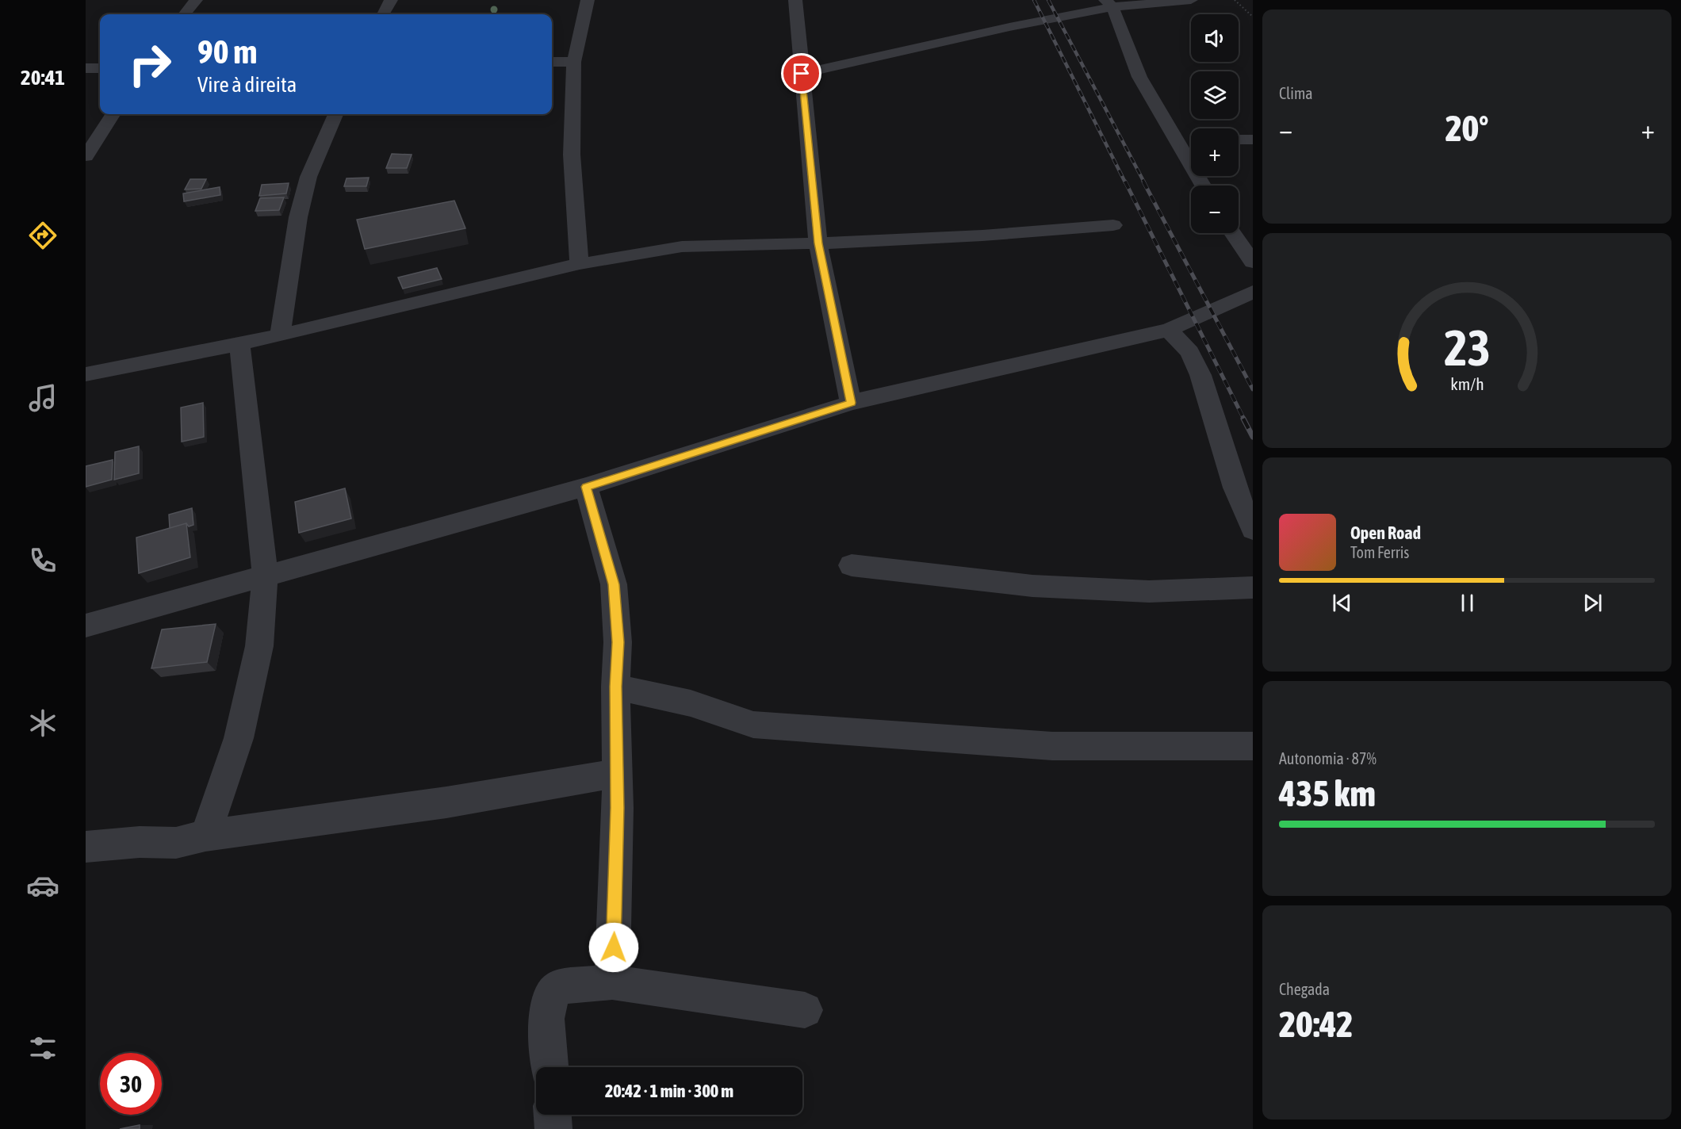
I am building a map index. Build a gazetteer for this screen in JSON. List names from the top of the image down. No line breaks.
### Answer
{"page":{"tabs":"20:41","tile":["Clima",["Autonomia · 87%","435 km"],["Chegada","20:42"]],"map_buttons":["+","−"],"turn":["90 m","Vire à direita"],"heat":["−","20°","+"],"song":["Open Road","Tom Ferris"],"limit":"30","trip":"20:42 · 1 min · 300 m","gauge":["23","km/h"]}}
